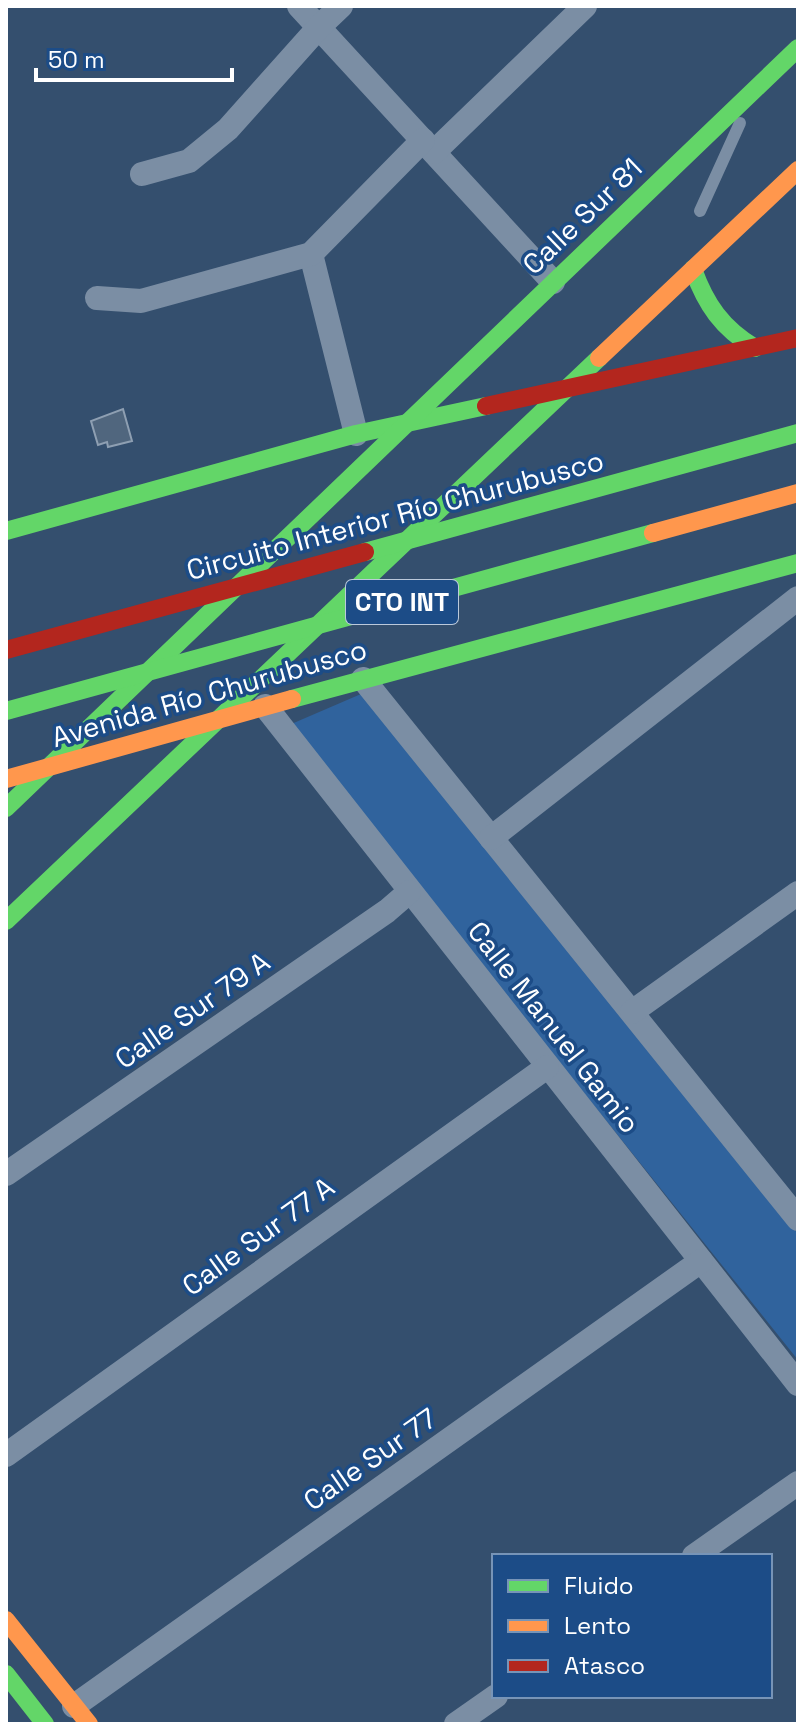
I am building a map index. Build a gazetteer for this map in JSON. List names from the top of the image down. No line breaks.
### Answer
{"streets":{"main road":["Calle Sur 81","Circuito Interior Río Churubusco","CTO INT","Avenida Río Churubusco"],"street":["Calle Sur 79 A","Calle Manuel Gamio","Calle Sur 77 A","Calle Sur 77"]},"crossings":[["Calle Sur 81","Avenida Río Churubusco"],["Avenida Río Churubusco","Calle Manuel Gamio"],["Calle Sur 79 A","Calle Manuel Gamio"],["Calle Manuel Gamio","Calle Sur 77 A"],["Calle Manuel Gamio","Calle Sur 77"]],"legend":["Fluido","Lento","Atasco"],"scale_bar":"50 m"}
